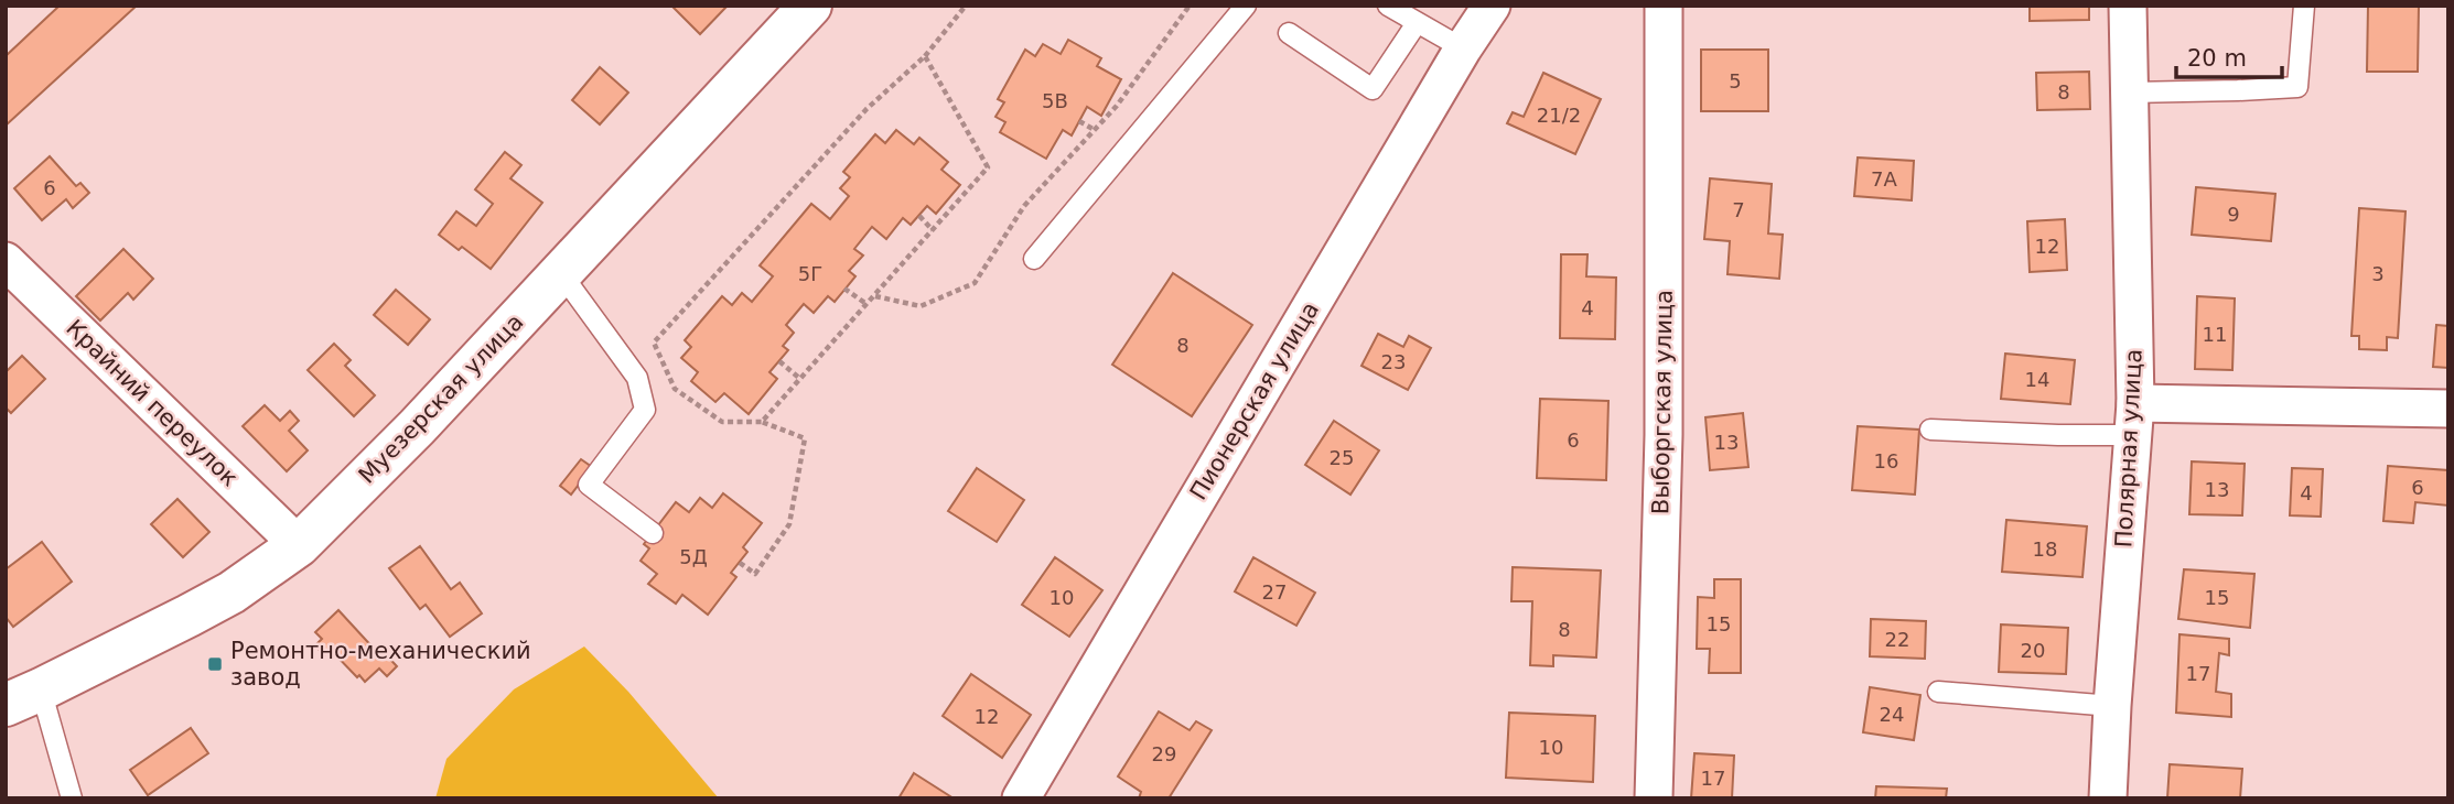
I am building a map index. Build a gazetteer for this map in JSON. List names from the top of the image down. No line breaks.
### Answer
{"streets":{"main road":["Муезерская улица"],"street":["Пионерская улица","Выборгская улица","Крайний переулок","Полярная улица"]},"crossings":[["Муезерская улица","Крайний переулок"]],"places":{"transit":["Ремонтно-механический завод"]},"house_numbers":["5","8","5В","21/2","7А","6","7","9","12","5Г","3","4","11","8","23","14","6","13","25","16","6","13","4","18","5Д","27","10","15","15","8","22","20","17","24","12","10","29","17"],"scale_bar":"20 m"}
